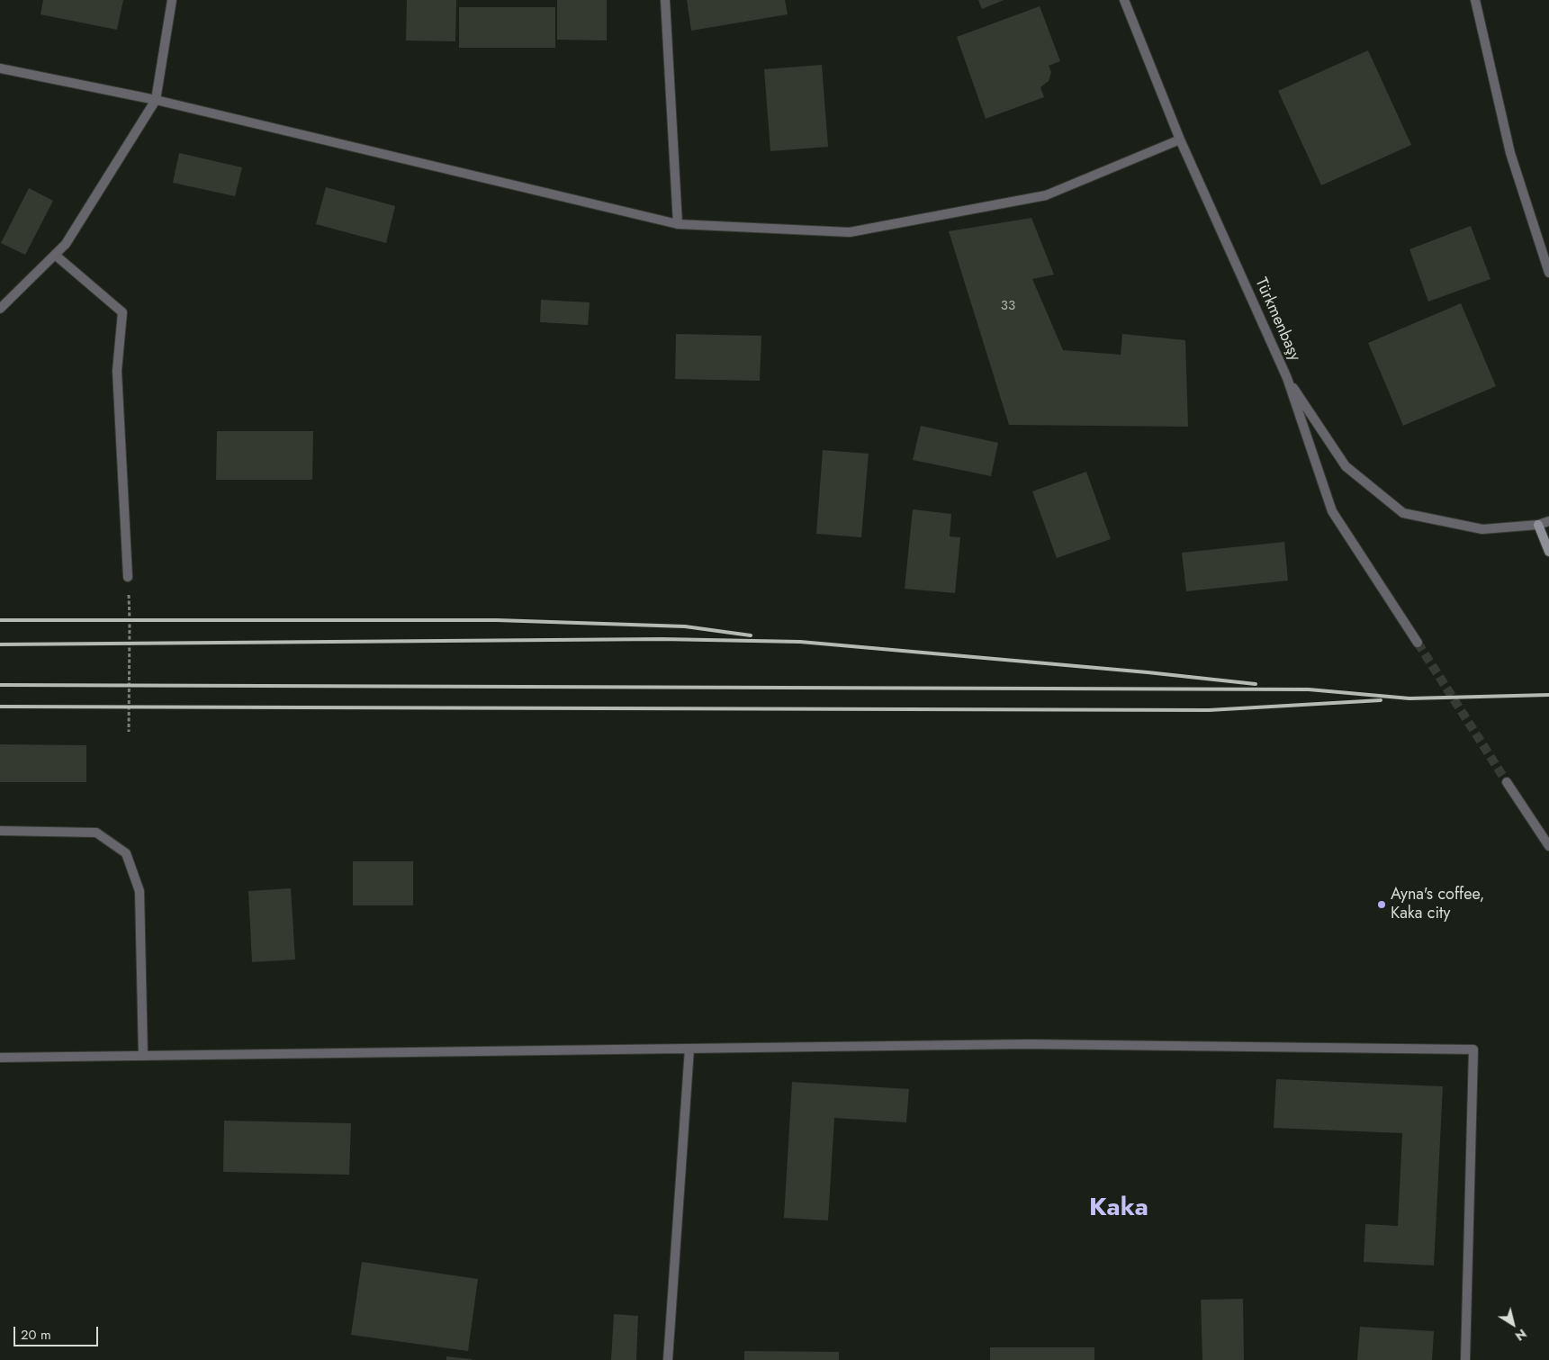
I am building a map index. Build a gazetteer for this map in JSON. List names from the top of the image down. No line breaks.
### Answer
{"streets":{"street":["Türkmenbaşy"]},"districts":["Kaka"],"places":["Ayna's coffee, Kaka city"],"house_numbers":["33"],"scale_bar":"20 m","north":"bottom right"}
